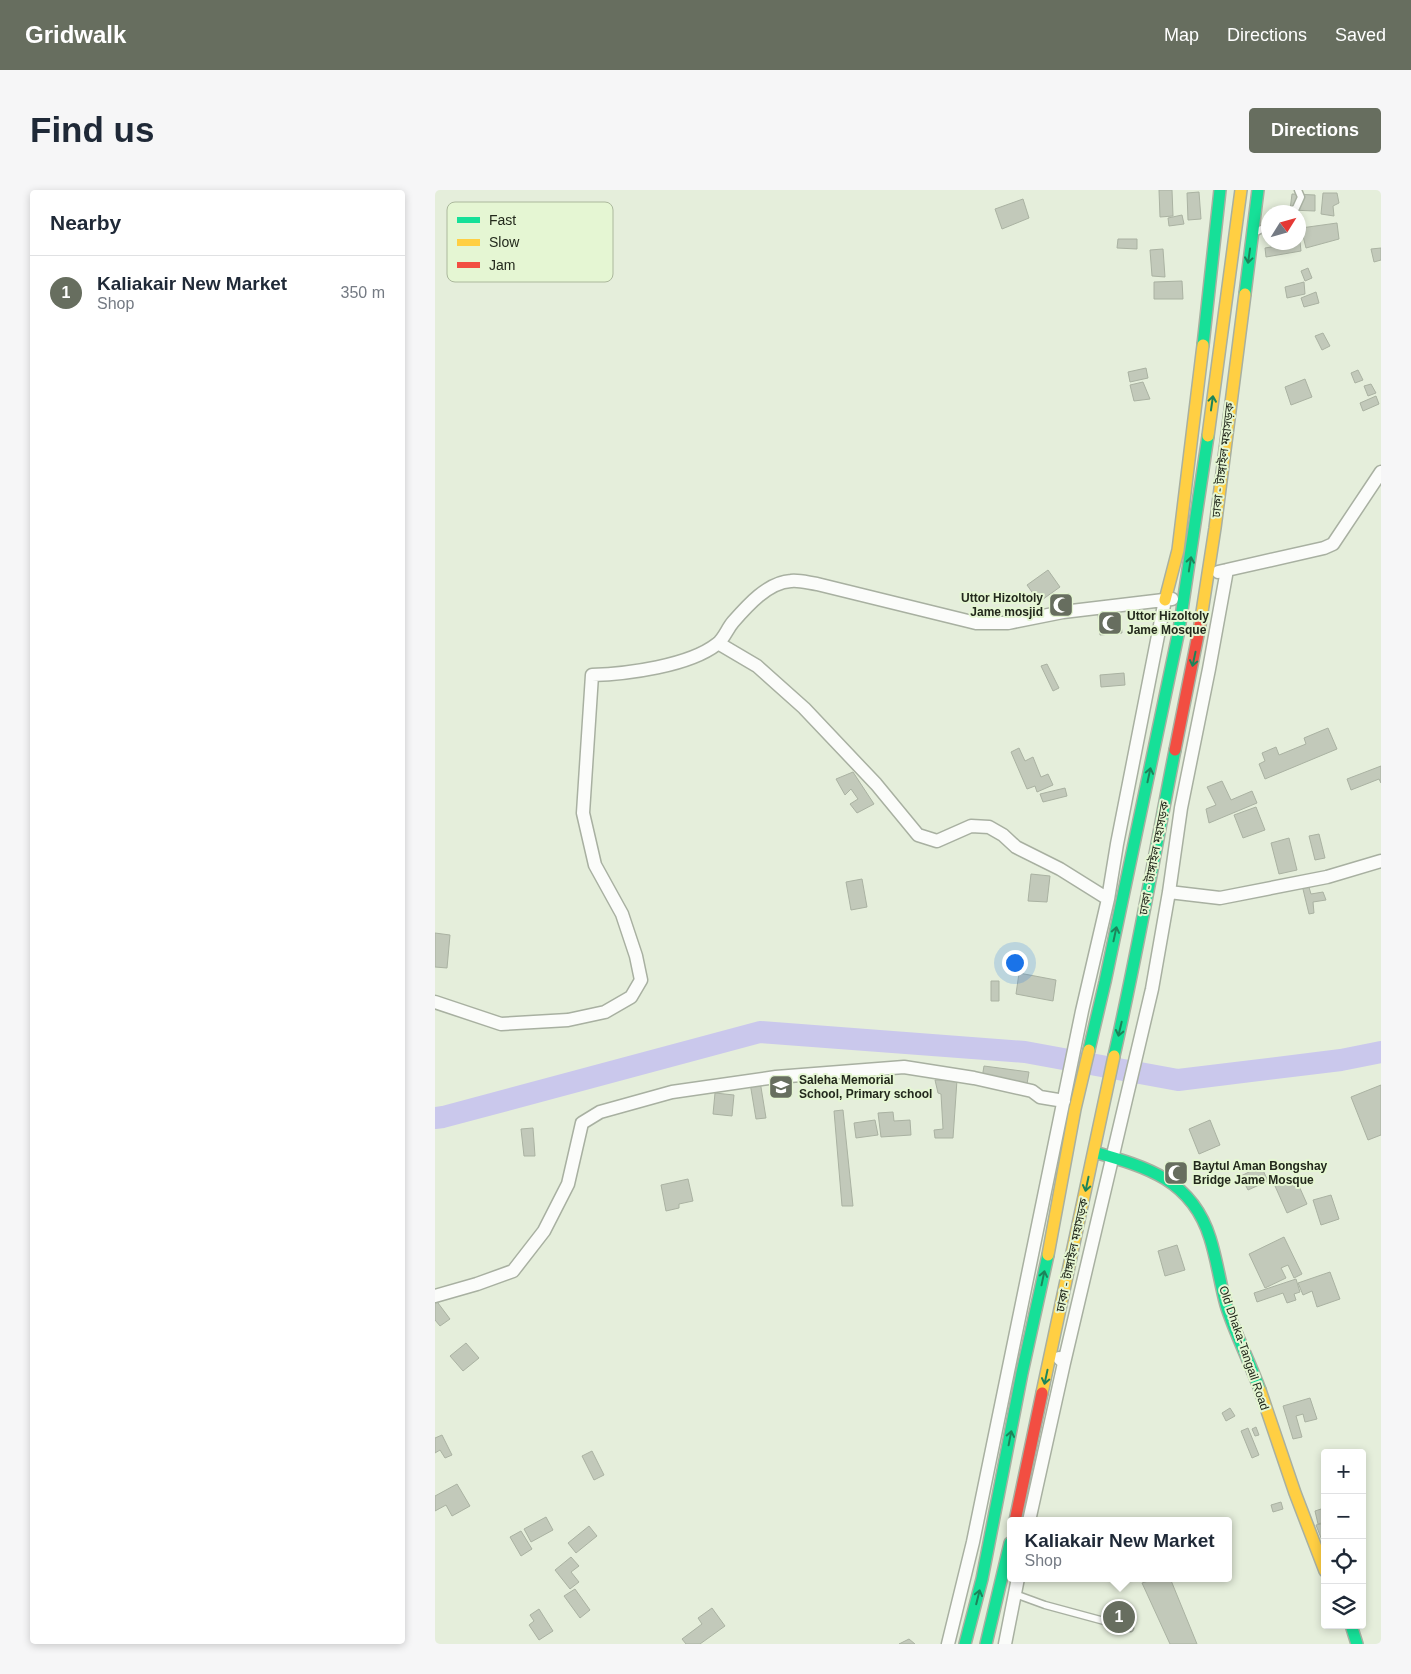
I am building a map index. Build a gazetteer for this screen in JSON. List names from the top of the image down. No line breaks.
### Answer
{"streets":{"main road":["ঢাকা - টাঙ্গাইল মহাসড়ক","Old Dhaka-Tangail Road"]},"crossings":[["ঢাকা - টাঙ্গাইল মহাসড়ক","Old Dhaka-Tangail Road"]],"places":{"mosque":["Uttor Hizoltoly Jame mosjid","Uttor Hizoltoly Jame Mosque","Baytul Aman Bongshay Bridge Jame Mosque"],"school or university":["Saleha Memorial School, Primary school"]},"legend":["Fast","Slow","Jam"],"north":"top right","page":{"header":"Gridwalk","nav":["Map","Directions","Saved"],"buttons":"Directions","title":"Find us","heading":"Nearby","list":[{"mark":"1","name":"Kaliakair New Market","note":"Shop","value":"350 m"}],"map_buttons":["+","−"],"popup":["Kaliakair New Market","Shop"],"pins":"1"}}
